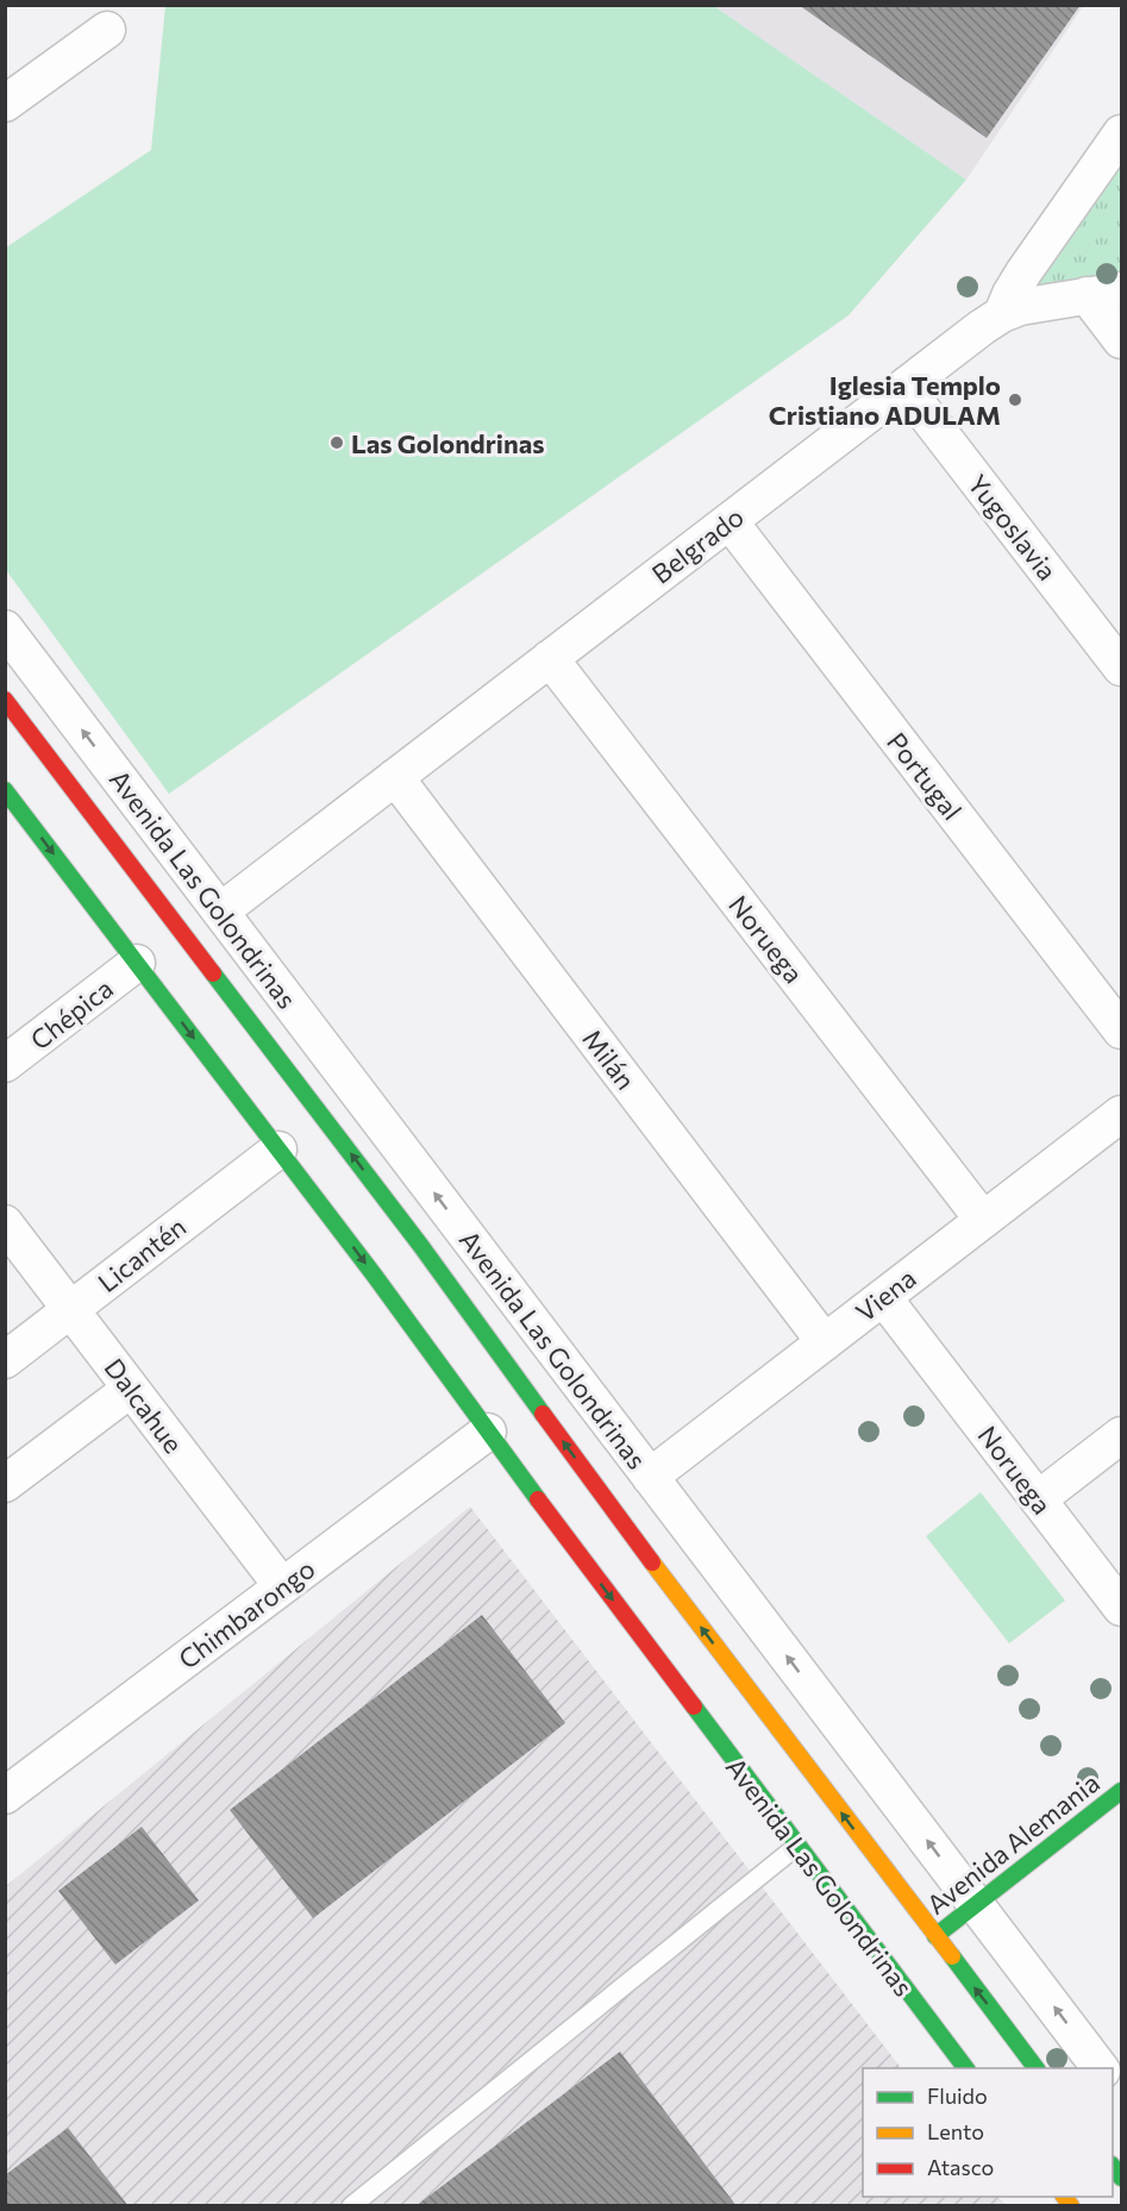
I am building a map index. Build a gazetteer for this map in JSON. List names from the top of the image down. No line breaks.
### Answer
{"streets":{"main road":["Avenida Las Golondrinas","Avenida Alemania"],"street":["Yugoslavia","Belgrado","Portugal","Noruega","Chépica","Milán","Licantén","Viena","Dalcahue","Chimbarongo"]},"crossings":[["Yugoslavia","Belgrado"],["Belgrado","Portugal"],["Belgrado","Avenida Las Golondrinas"],["Belgrado","Noruega"],["Belgrado","Milán"],["Avenida Las Golondrinas","Chépica"],["Avenida Las Golondrinas","Licantén"],["Avenida Las Golondrinas","Viena"],["Avenida Las Golondrinas","Chimbarongo"],["Avenida Las Golondrinas","Avenida Alemania"],["Noruega","Viena"],["Milán","Viena"],["Licantén","Dalcahue"],["Dalcahue","Chimbarongo"]],"places":["Iglesia Templo Cristiano ADULAM","Las Golondrinas"],"legend":["Fluido","Lento","Atasco"]}
